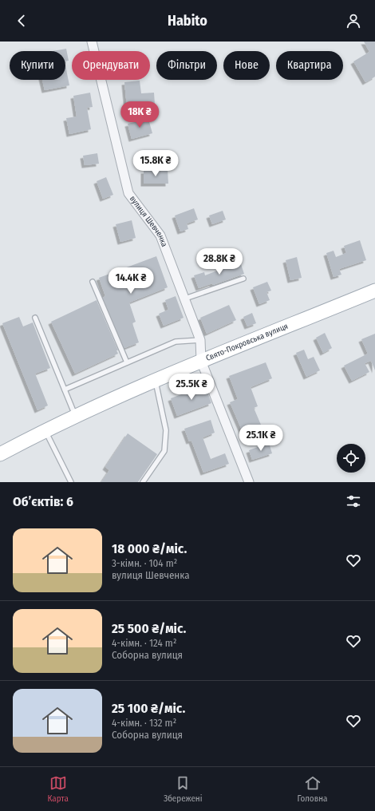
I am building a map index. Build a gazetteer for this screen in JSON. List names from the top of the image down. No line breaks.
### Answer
{"streets":{"main road":["Свято-Покровська вулиця"],"street":["вулиця Шевченка"]},"crossings":[["вулиця Шевченка","Свято-Покровська вулиця"]],"page":{"header":"Habito","chip":["Купити","Орендувати","Фільтри","Нове","Квартира"],"price":["18K ₴","15.8K ₴","28.8K ₴","14.4K ₴","25.5K ₴","25.1K ₴"],"heading":"Об’єктів: 6","list":[{"name":"18 000 ₴/міс.","note":"3-кімн. · 104 m² · вулиця Шевченка"},{"name":"25 500 ₴/міс.","note":"4-кімн. · 124 m² · Соборна вулиця"},{"name":"25 100 ₴/міс.","note":"4-кімн. · 132 m² · Соборна вулиця"}],"tabs":["Карта","Збережені","Головна"]}}
